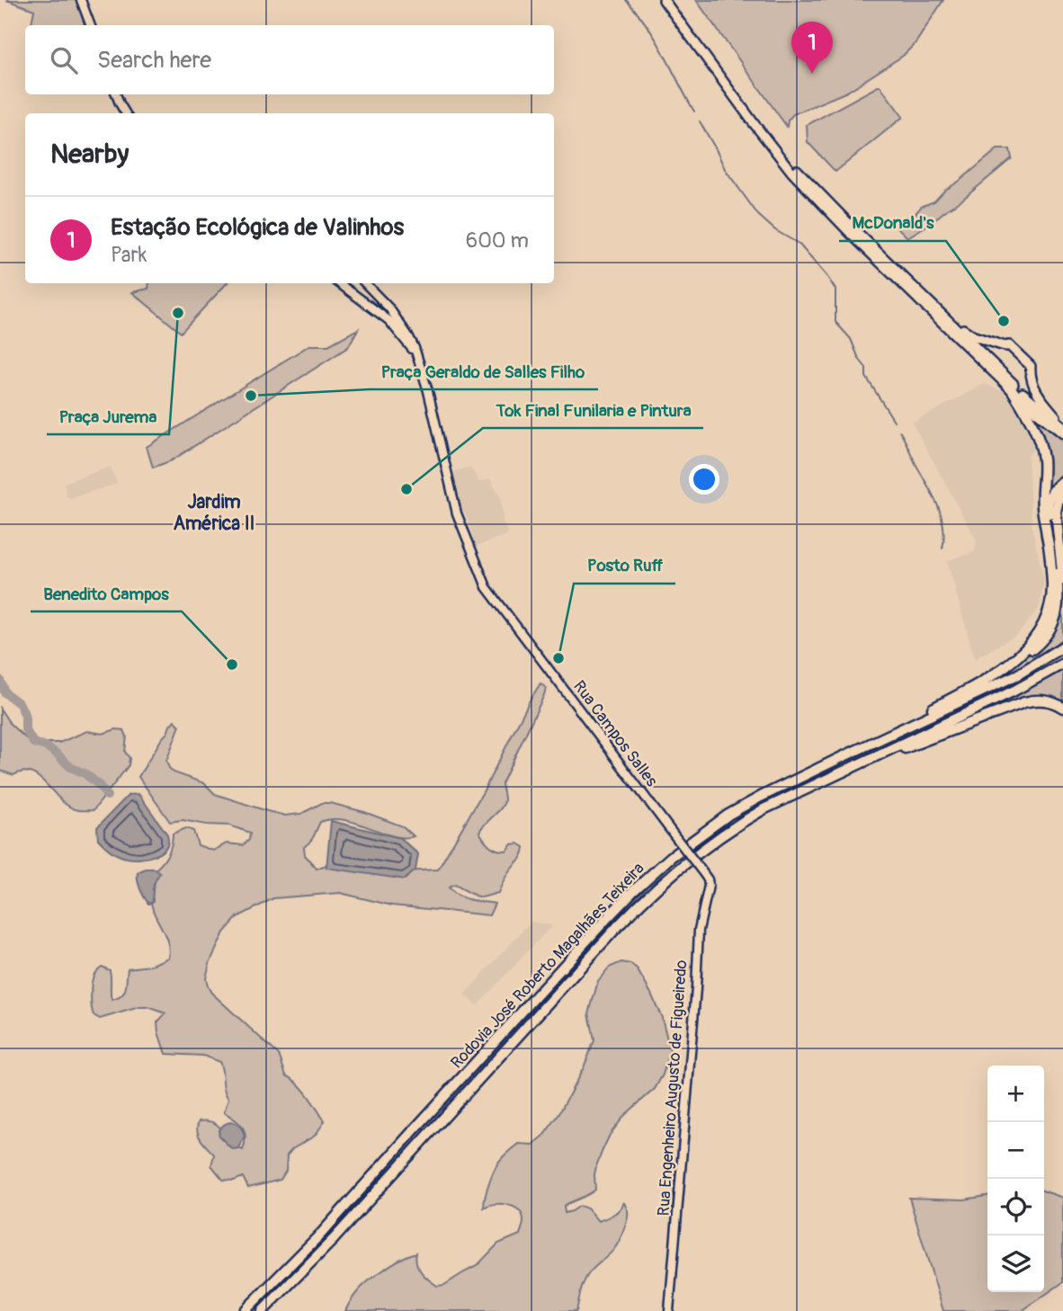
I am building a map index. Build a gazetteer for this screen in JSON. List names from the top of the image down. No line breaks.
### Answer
{"streets":{"highway":["Rodovia José Roberto Magalhães Teixeira"],"main road":["Rua Campos Salles","Rua Engenheiro Augusto de Figueiredo"]},"crossings":[["Rua Campos Salles","Rua Engenheiro Augusto de Figueiredo"]],"districts":["Jardim América II"],"places":["Praça Jurema","McDonald's","Praça Geraldo de Salles Filho","Tok Final Funilaria e Pintura","Posto Ruff","Benedito Campos"],"page":{"pins":"1","search":"Search here","heading":"Nearby","list":[{"mark":"1","name":"Estação Ecológica de Valinhos","note":"Park","value":"600 m"}],"map_buttons":["+","−"]}}
